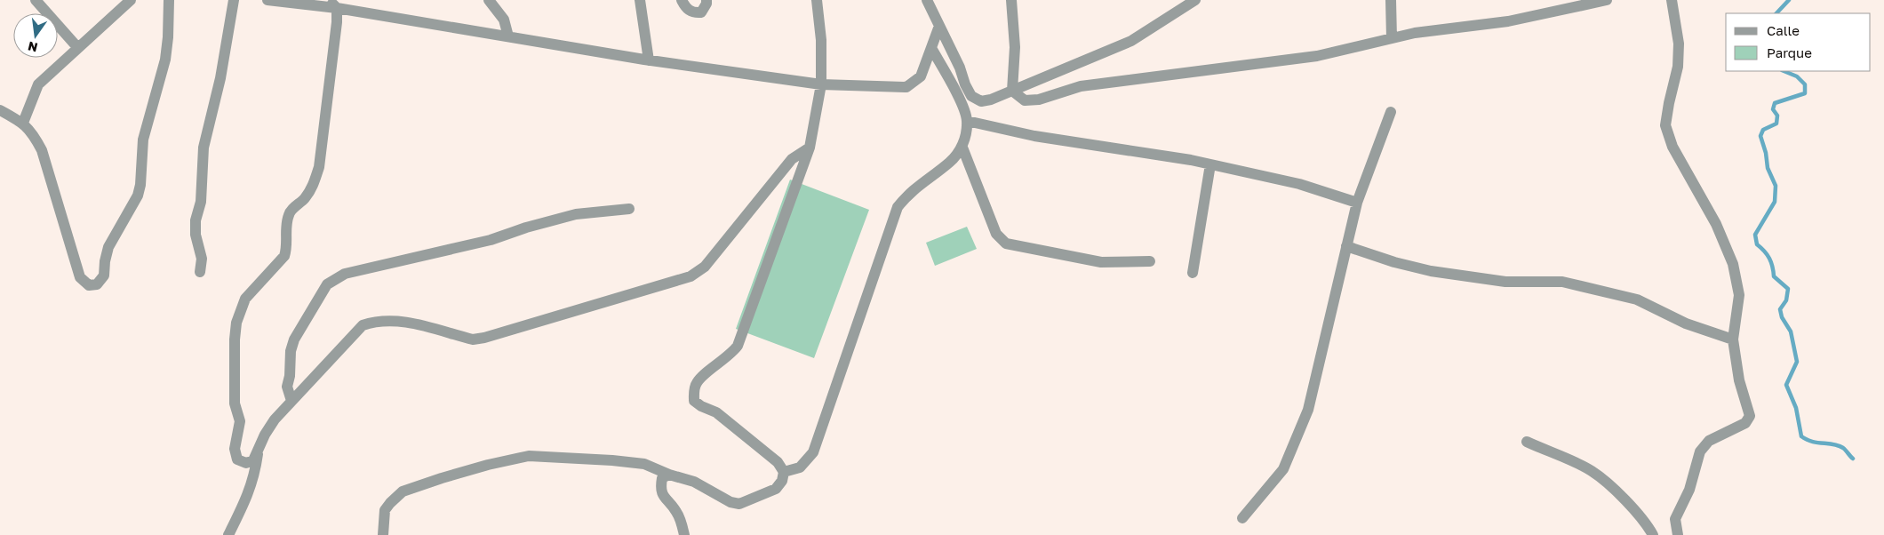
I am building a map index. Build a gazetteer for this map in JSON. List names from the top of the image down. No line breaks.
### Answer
{"legend":["Calle","Parque"],"north":"bottom"}
